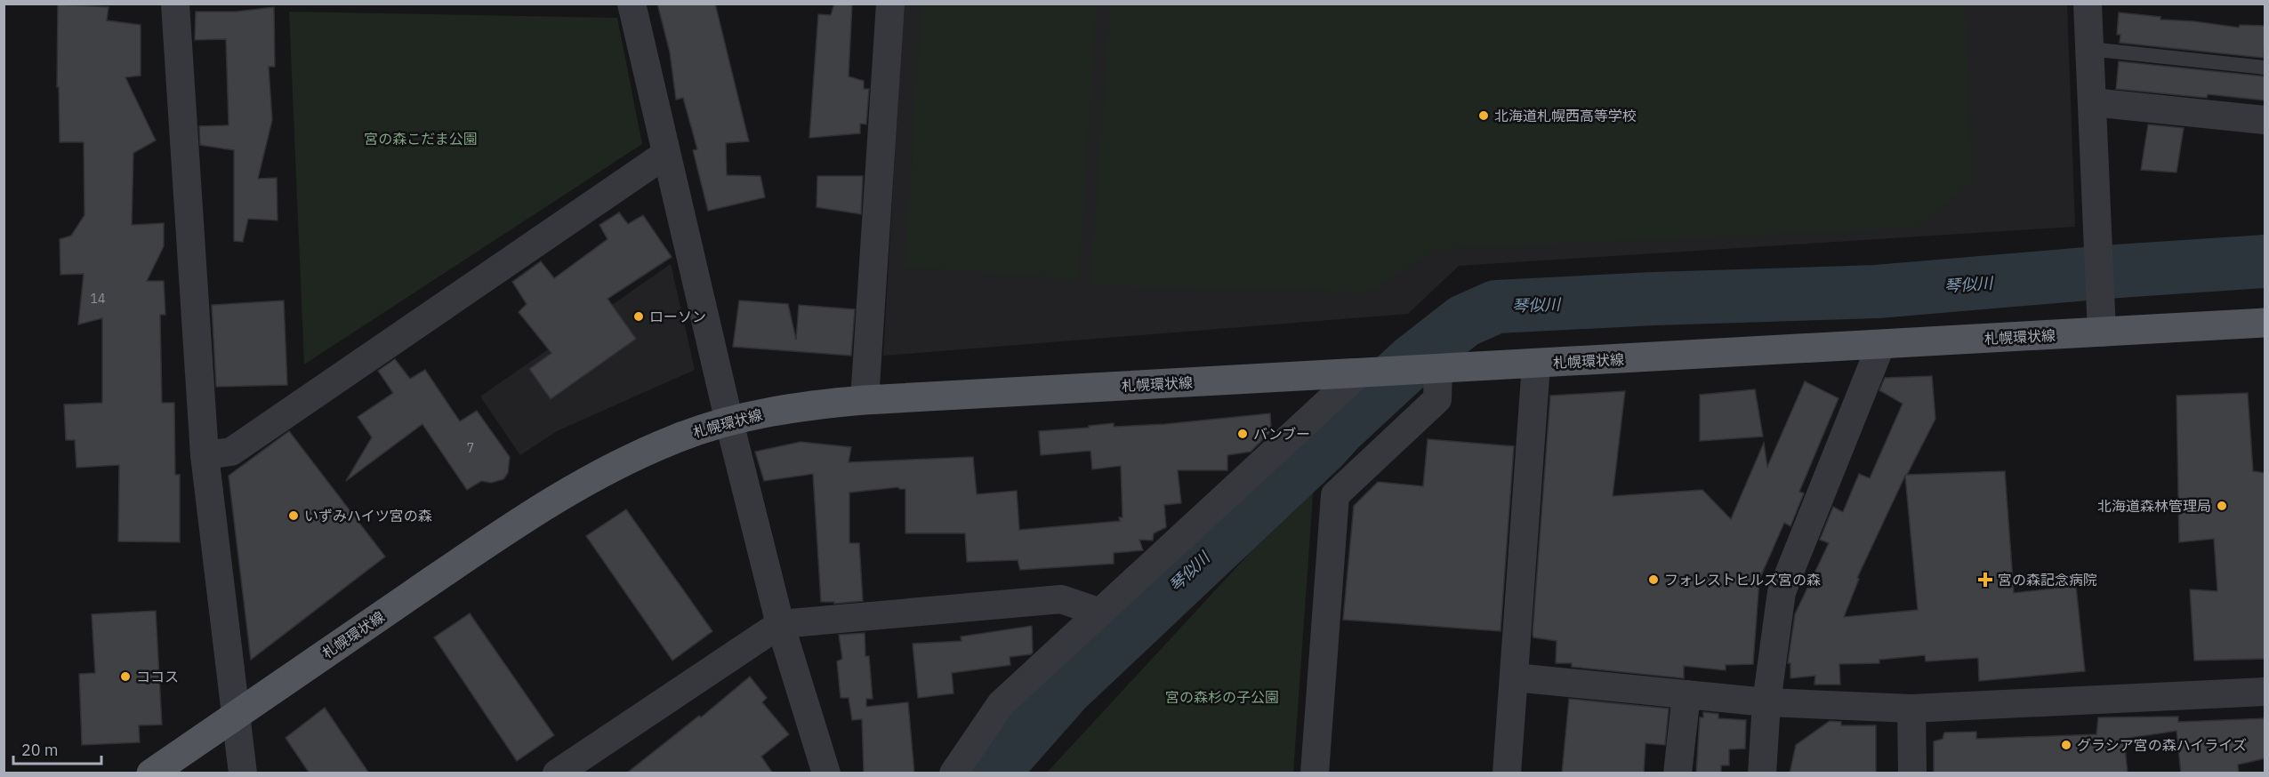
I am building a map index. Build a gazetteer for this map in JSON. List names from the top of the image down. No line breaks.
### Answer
{"streets":{"main road":["札幌環状線"]},"water":["琴似川"],"parks":["宮の森こだま公園","宮の森杉の子公園"],"places":{"other":["北海道札幌西高等学校","ローソン","バンブー","北海道森林管理局","いずみハイツ宮の森","フォレストヒルズ宮の森","ココス","グラシア宮の森ハイライズ"],"health":["宮の森記念病院"]},"house_numbers":["14","7"],"scale_bar":"20 m"}
